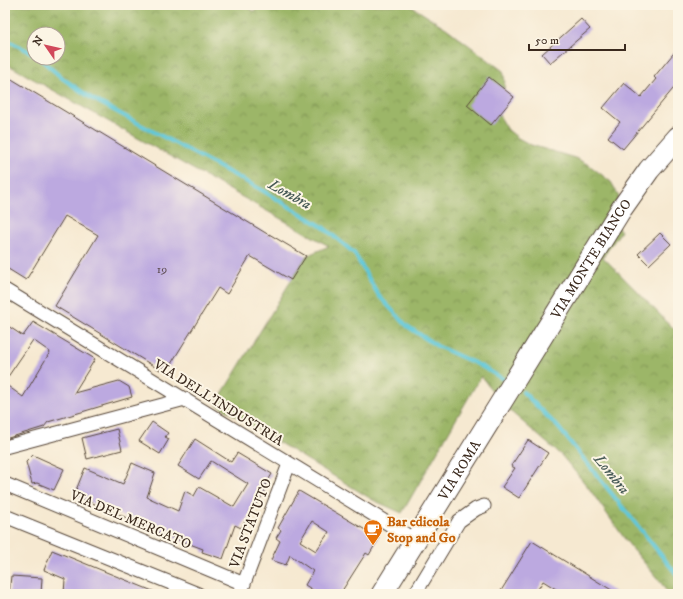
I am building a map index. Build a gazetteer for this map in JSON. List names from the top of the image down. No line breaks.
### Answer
{"streets":{"main road":["VIA MONTE BIANCO","VIA ROMA"],"street":["VIA DELL'INDUSTRIA","VIA DEL MERCATO","VIA STATUTO"]},"crossings":[["VIA MONTE BIANCO","VIA ROMA"],["VIA DELL'INDUSTRIA","VIA ROMA"],["VIA DELL'INDUSTRIA","VIA STATUTO"],["VIA DEL MERCATO","VIA STATUTO"]],"water":["Lombra"],"places":{"cafe":["Bar edicola Stop and Go"]},"house_numbers":["19"],"scale_bar":"50 m","north":"top left"}
